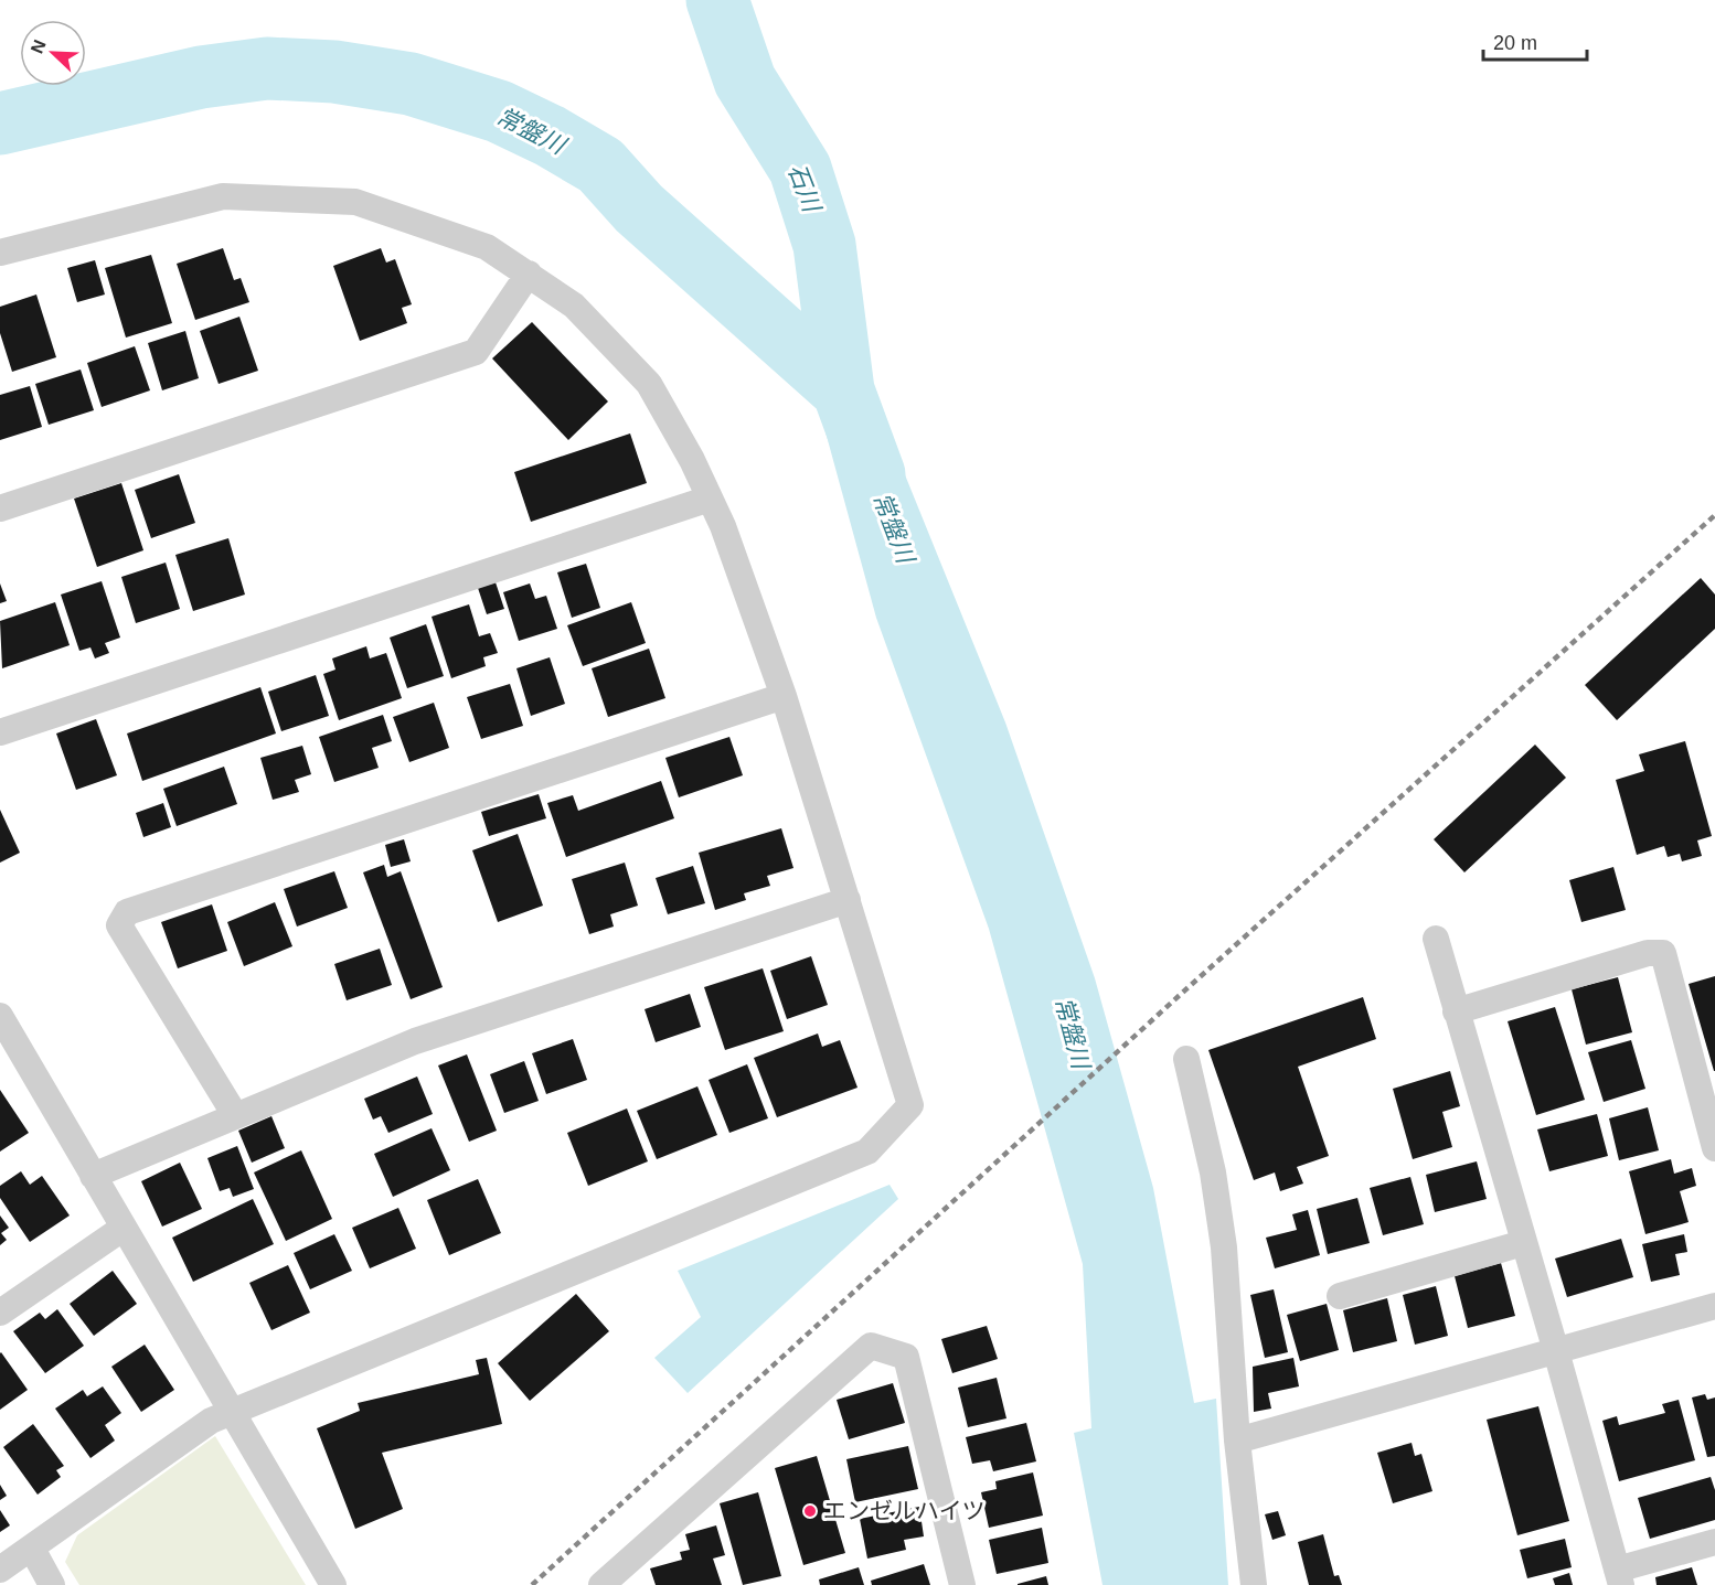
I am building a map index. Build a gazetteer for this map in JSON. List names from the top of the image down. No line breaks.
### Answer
{"water":["常盤川","石川"],"places":["エンゼルハイツ"],"scale_bar":"20 m","north":"top left"}
